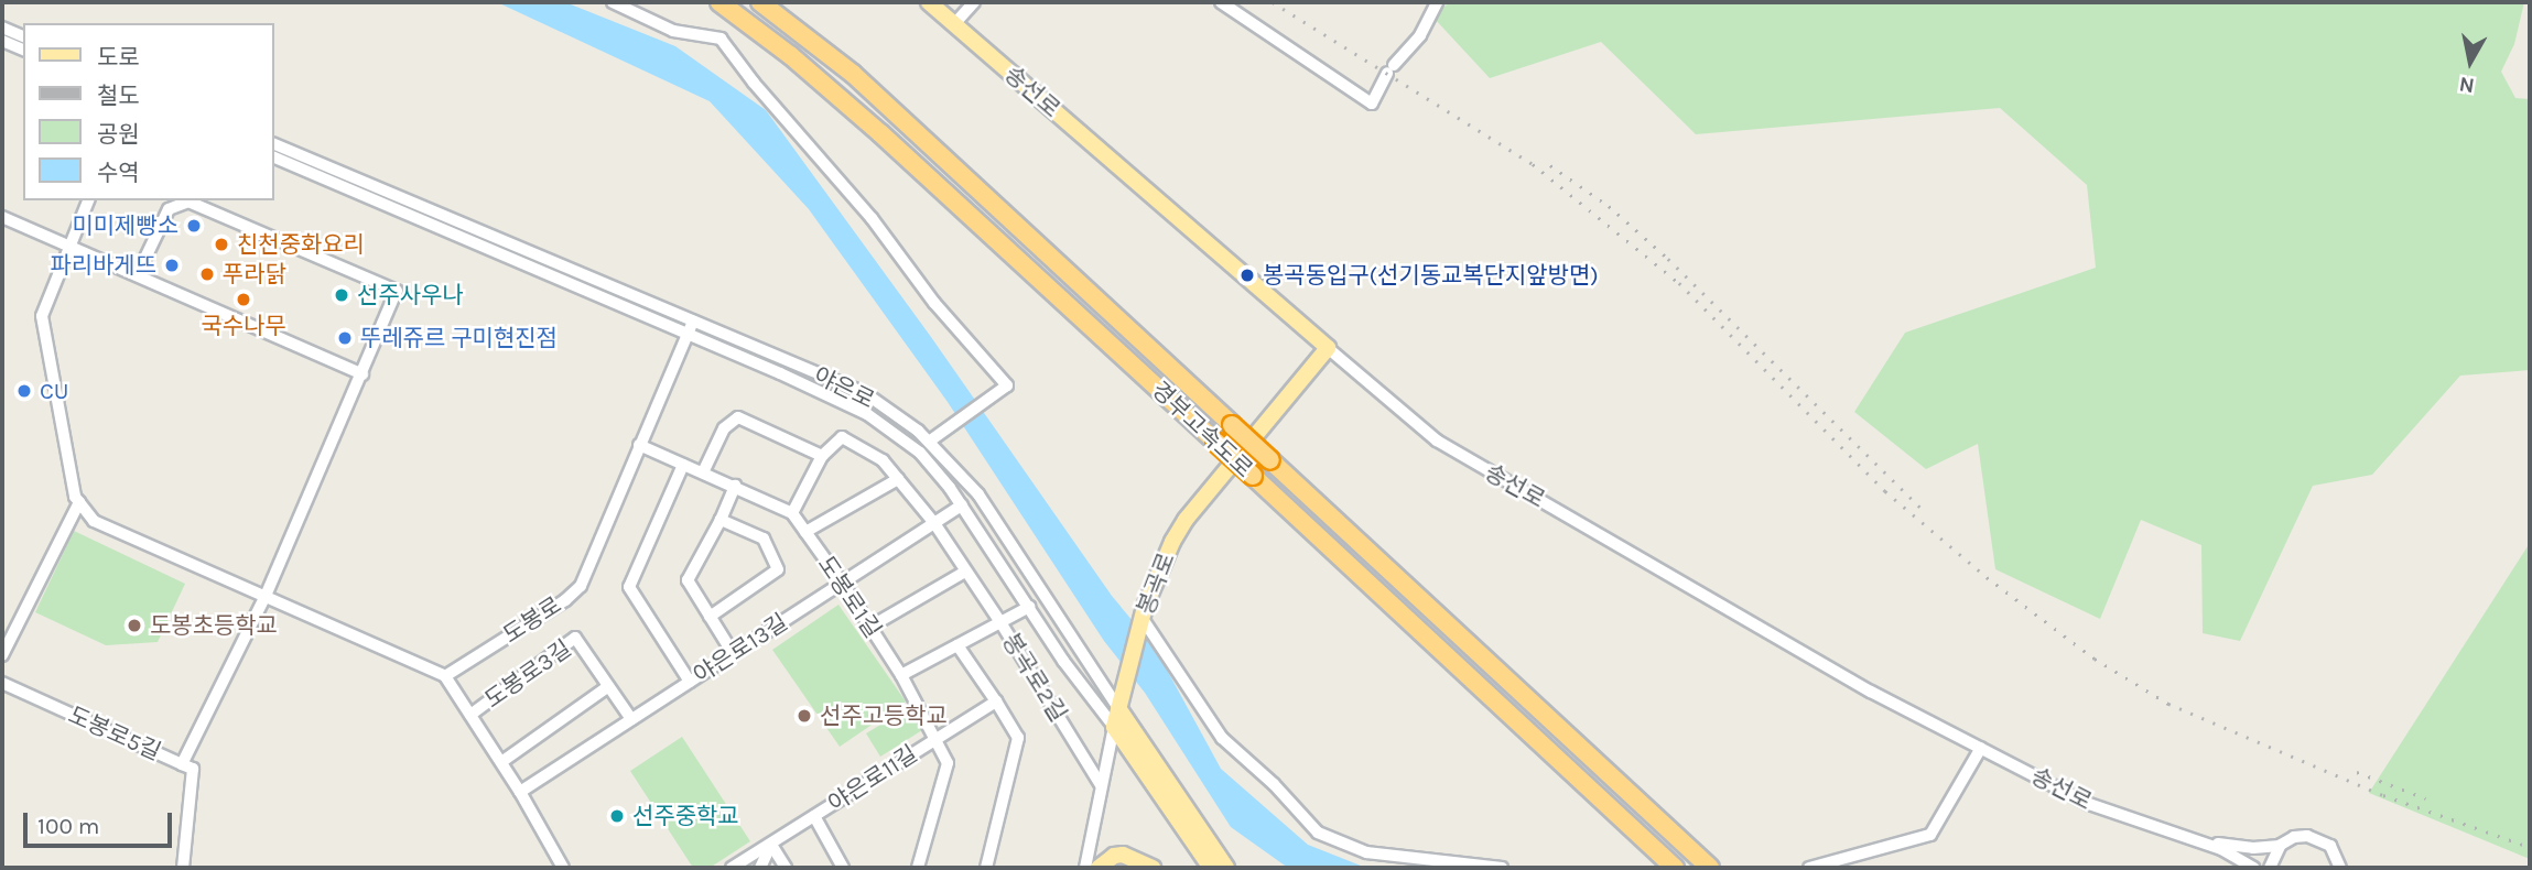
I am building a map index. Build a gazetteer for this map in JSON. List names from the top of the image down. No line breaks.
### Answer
{"streets":{"highway":["경부고속도로"],"main road":["송선로","야은로","봉곡로"],"street":["도봉로1길","도봉로","야은로13길","도봉로3길","봉곡로2길","도봉로5길","야은로11길"]},"crossings":[["송선로","봉곡로"],["야은로","봉곡로"],["야은로","도봉로"],["야은로","야은로13길"],["봉곡로","봉곡로2길"],["도봉로1길","야은로13길"],["도봉로1길","야은로11길"],["도봉로","도봉로3길"],["야은로13길","도봉로3길"],["야은로13길","봉곡로2길"]],"places":["미미제빵소","친천중화요리","파리바게뜨","푸라닭","봉곡동입구(선기동교복단지앞방면)","선주사우나","국수나무","뚜레쥬르 구미현진점","CU","도봉초등학교","선주고등학교","선주중학교"],"legend":["도로","철도","공원","수역"],"scale_bar":"100 m","north":"bottom"}
